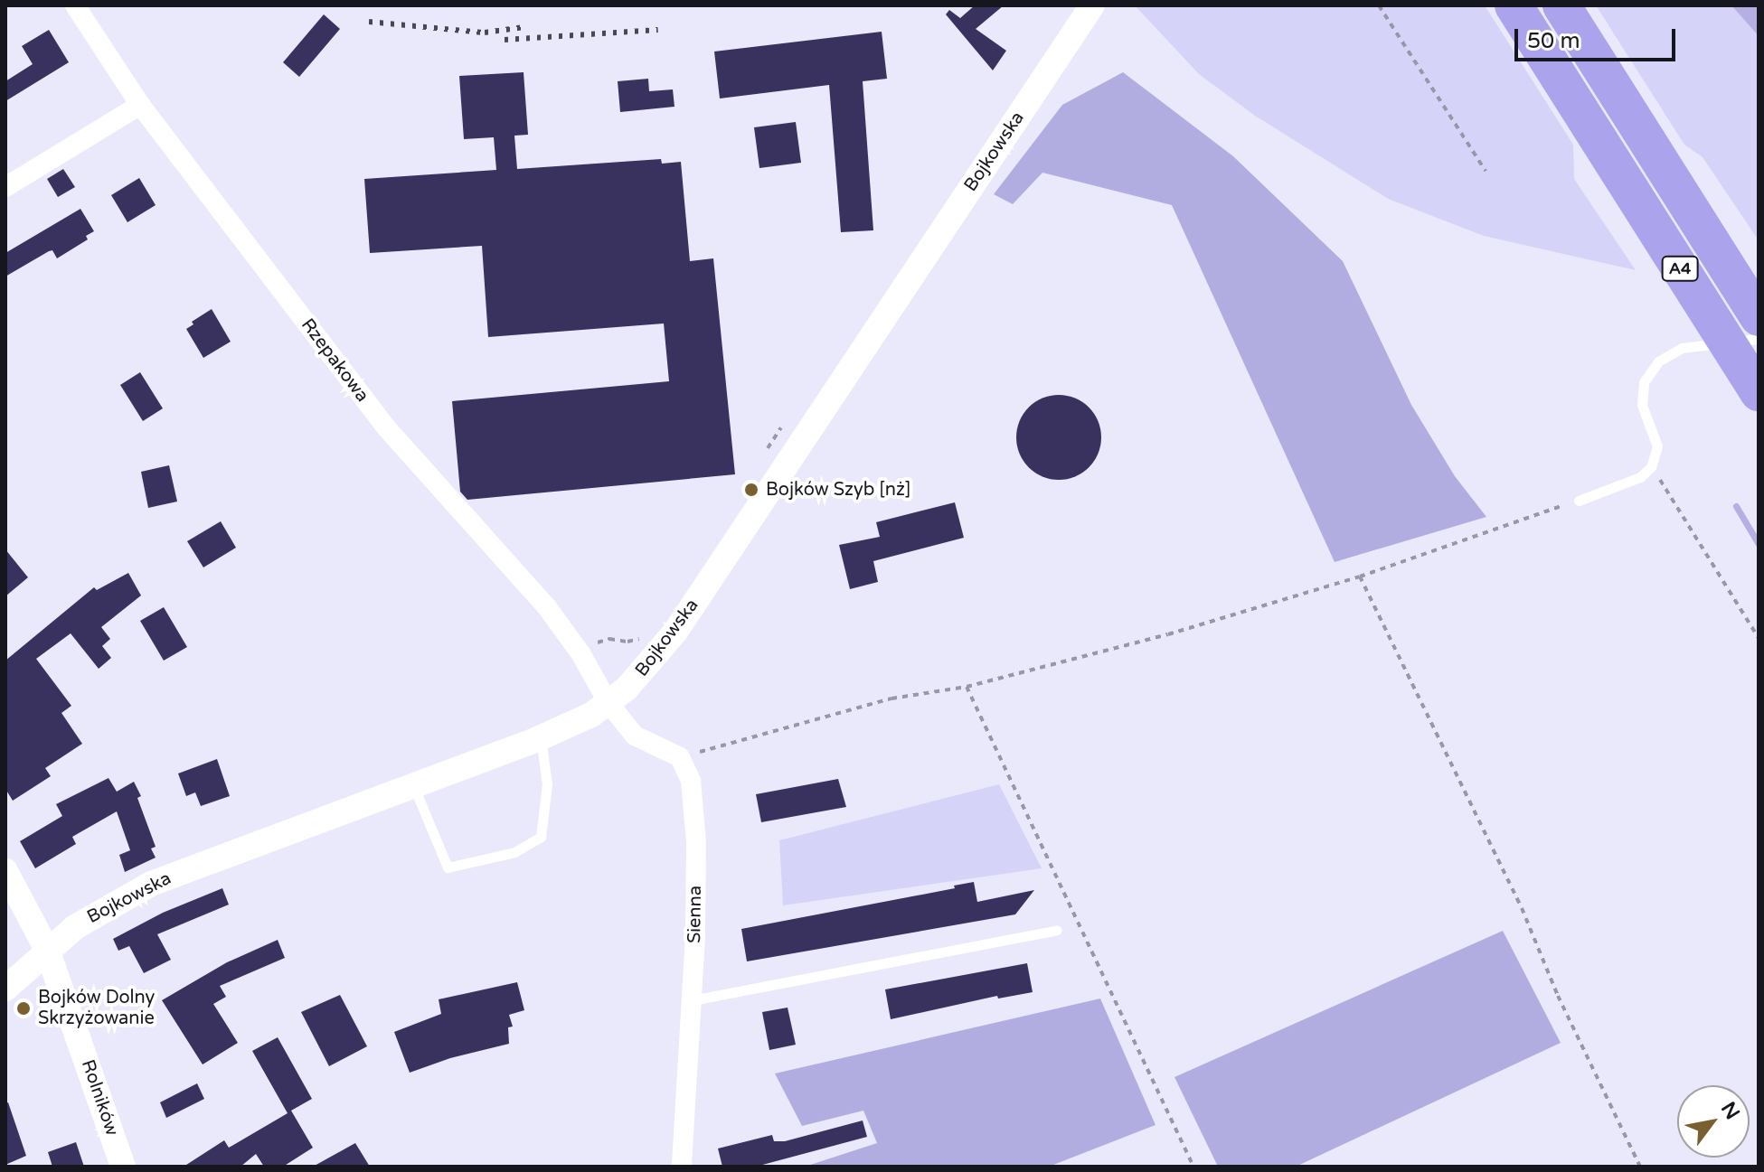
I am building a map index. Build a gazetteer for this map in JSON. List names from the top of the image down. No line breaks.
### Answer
{"streets":{"highway":["A4"],"street":["Bojkowska","Rzepakowa","Sienna","Rolników"]},"crossings":[["Bojkowska","Rzepakowa"],["Bojkowska","Rolników"]],"places":["Bojków Szyb [nż]","Bojków Dolny Skrzyżowanie"],"scale_bar":"50 m","north":"top right"}
